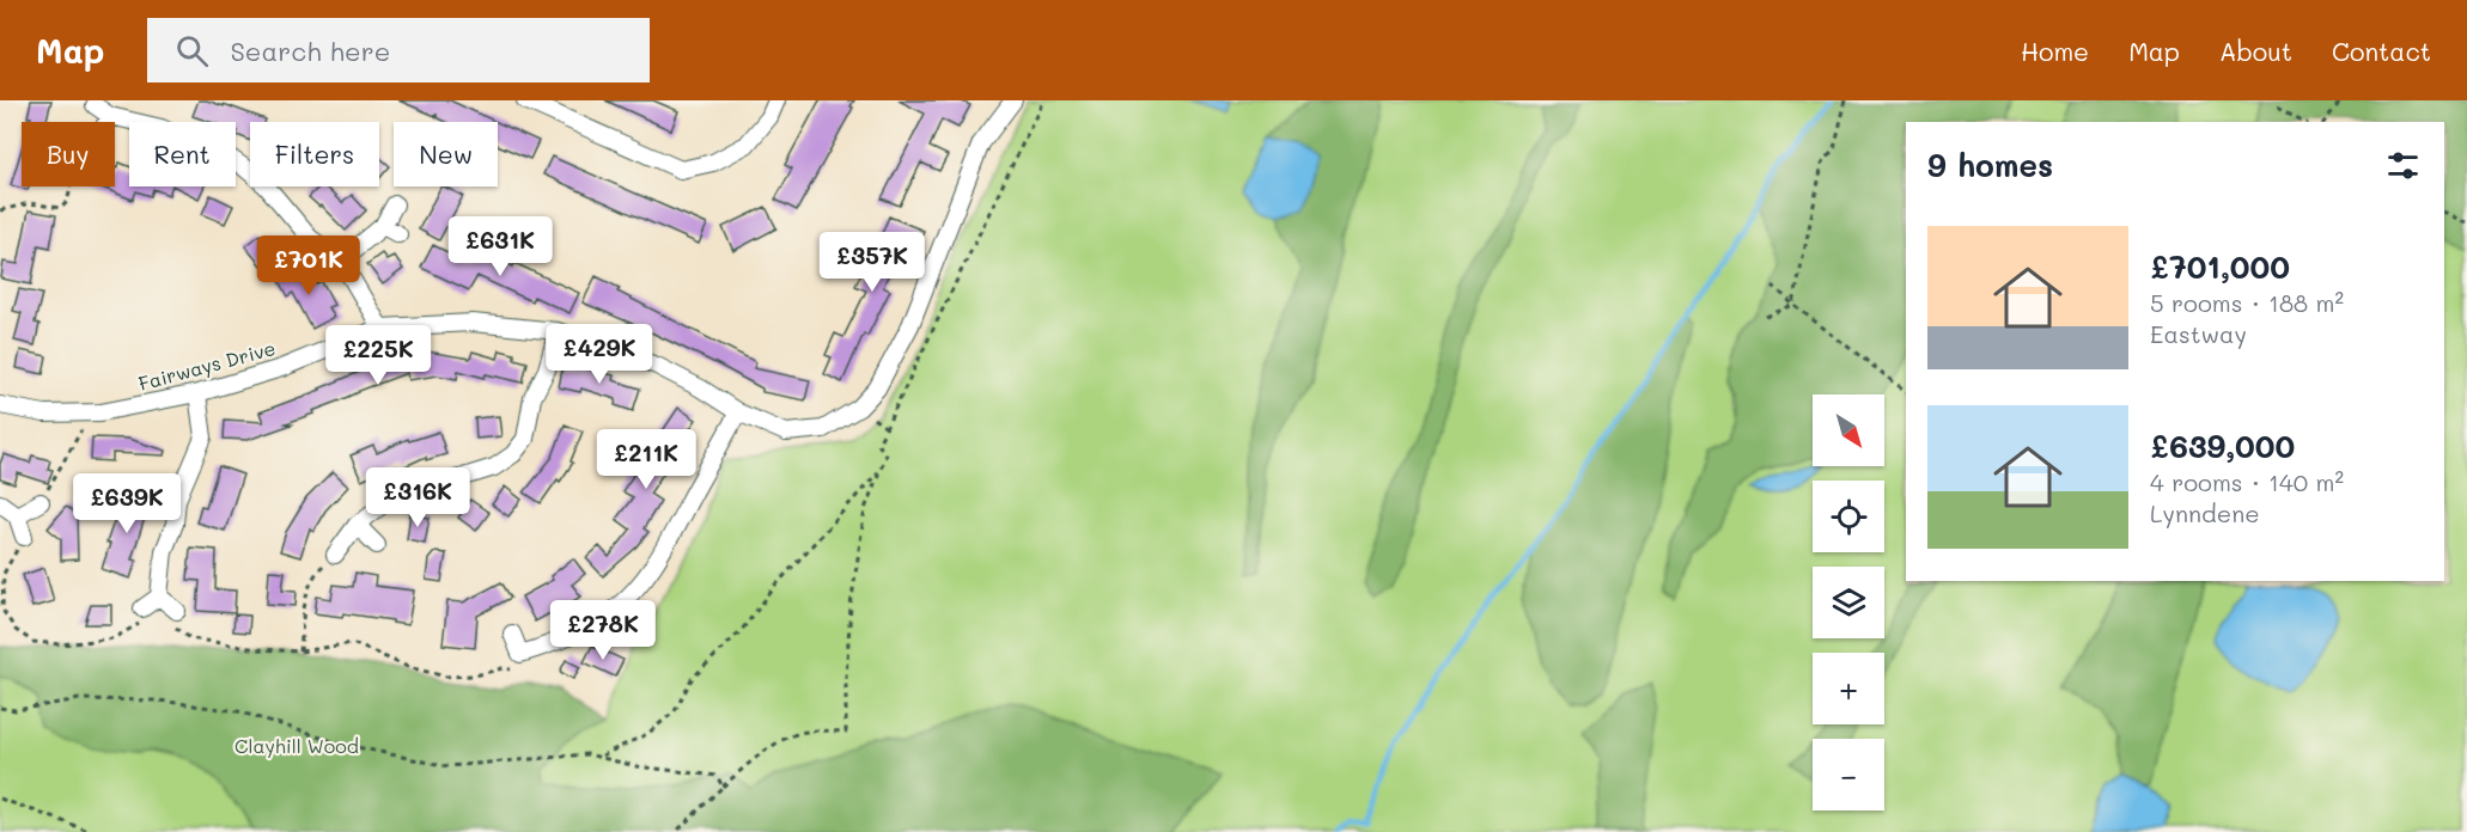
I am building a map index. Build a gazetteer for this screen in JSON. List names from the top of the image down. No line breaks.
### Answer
{"streets":{"street":["Fairways Drive"]},"parks":["Clayhill Wood"],"north":"bottom right","page":{"header":"Map","search":"Search here","nav":["Home","Map","About","Contact"],"chip":["Buy","Rent","Filters","New"],"heading":"9 homes","list":[{"name":"£701,000","note":"5 rooms · 188 m² · Eastway"},{"name":"£639,000","note":"4 rooms · 140 m² · Lynndene"}],"price":["£631K","£357K","£701K","£429K","£225K","£211K","£316K","£639K","£278K"],"map_buttons":["+","−"]}}
